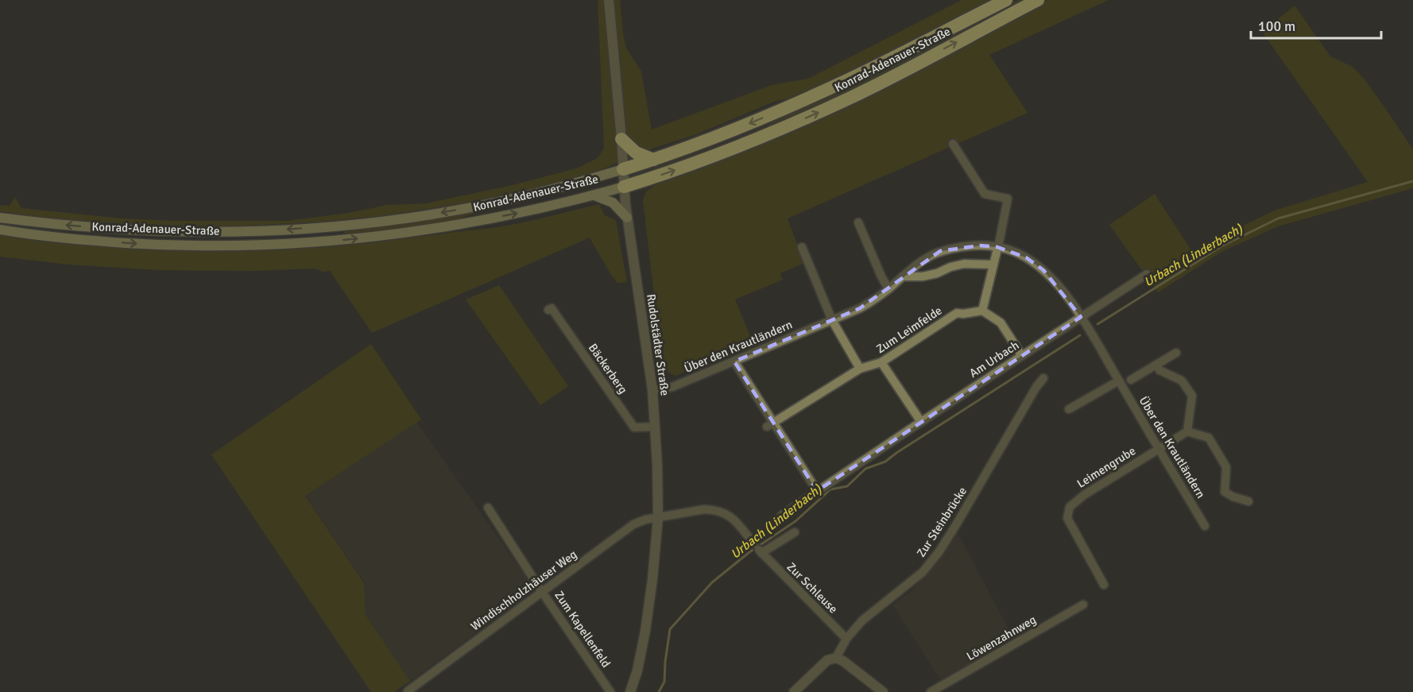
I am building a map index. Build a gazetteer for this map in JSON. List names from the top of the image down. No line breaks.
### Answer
{"streets":{"highway":["Konrad-Adenauer-Straße"],"street":["Zum Leimfelde","Rudolstädter Straße","Über den Krautländern","Am Urbach","Bäckerberg","Leimengrube","Zur Steinbrücke","Zur Schleuse","Windischholzhäuser Weg","Zum Kapellenfeld","Löwenzahnweg"]},"crossings":[["Konrad-Adenauer-Straße","Rudolstädter Straße"],["Rudolstädter Straße","Über den Krautländern"],["Rudolstädter Straße","Bäckerberg"],["Rudolstädter Straße","Windischholzhäuser Weg"],["Über den Krautländern","Am Urbach"],["Über den Krautländern","Leimengrube"],["Zur Steinbrücke","Zur Schleuse"],["Zur Schleuse","Windischholzhäuser Weg"],["Windischholzhäuser Weg","Zum Kapellenfeld"]],"water":["Urbach (Linderbach)"],"scale_bar":"100 m"}
